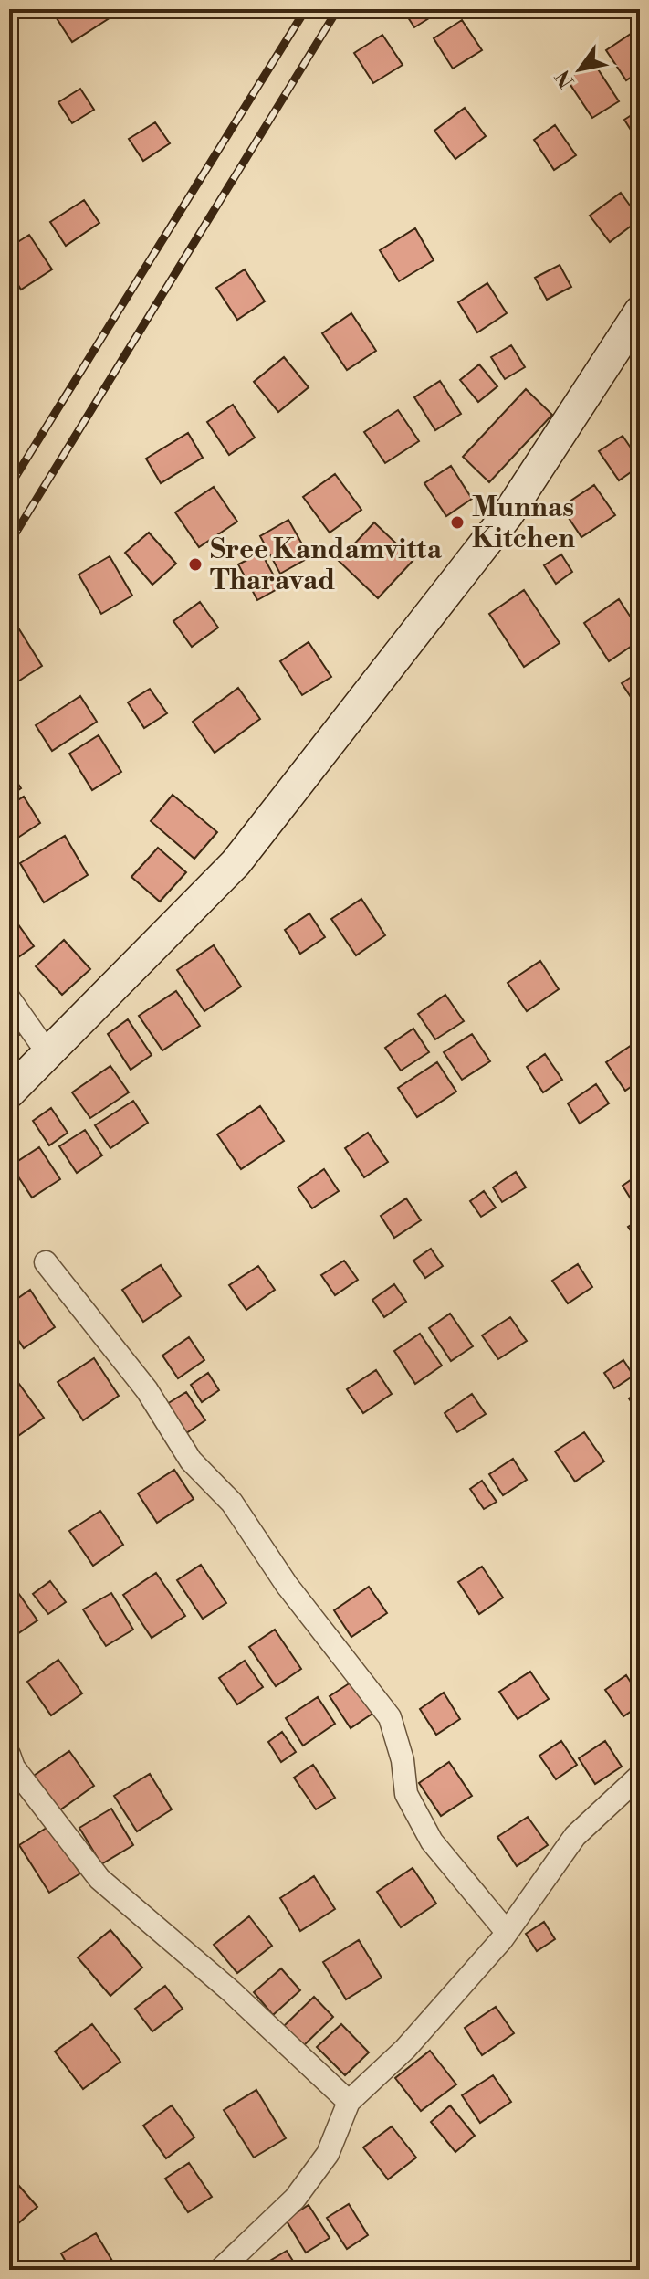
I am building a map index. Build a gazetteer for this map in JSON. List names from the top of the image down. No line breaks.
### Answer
{"places":["Munnas Kitchen","Sree Kandamvitta Tharavad"],"north":"bottom left"}
